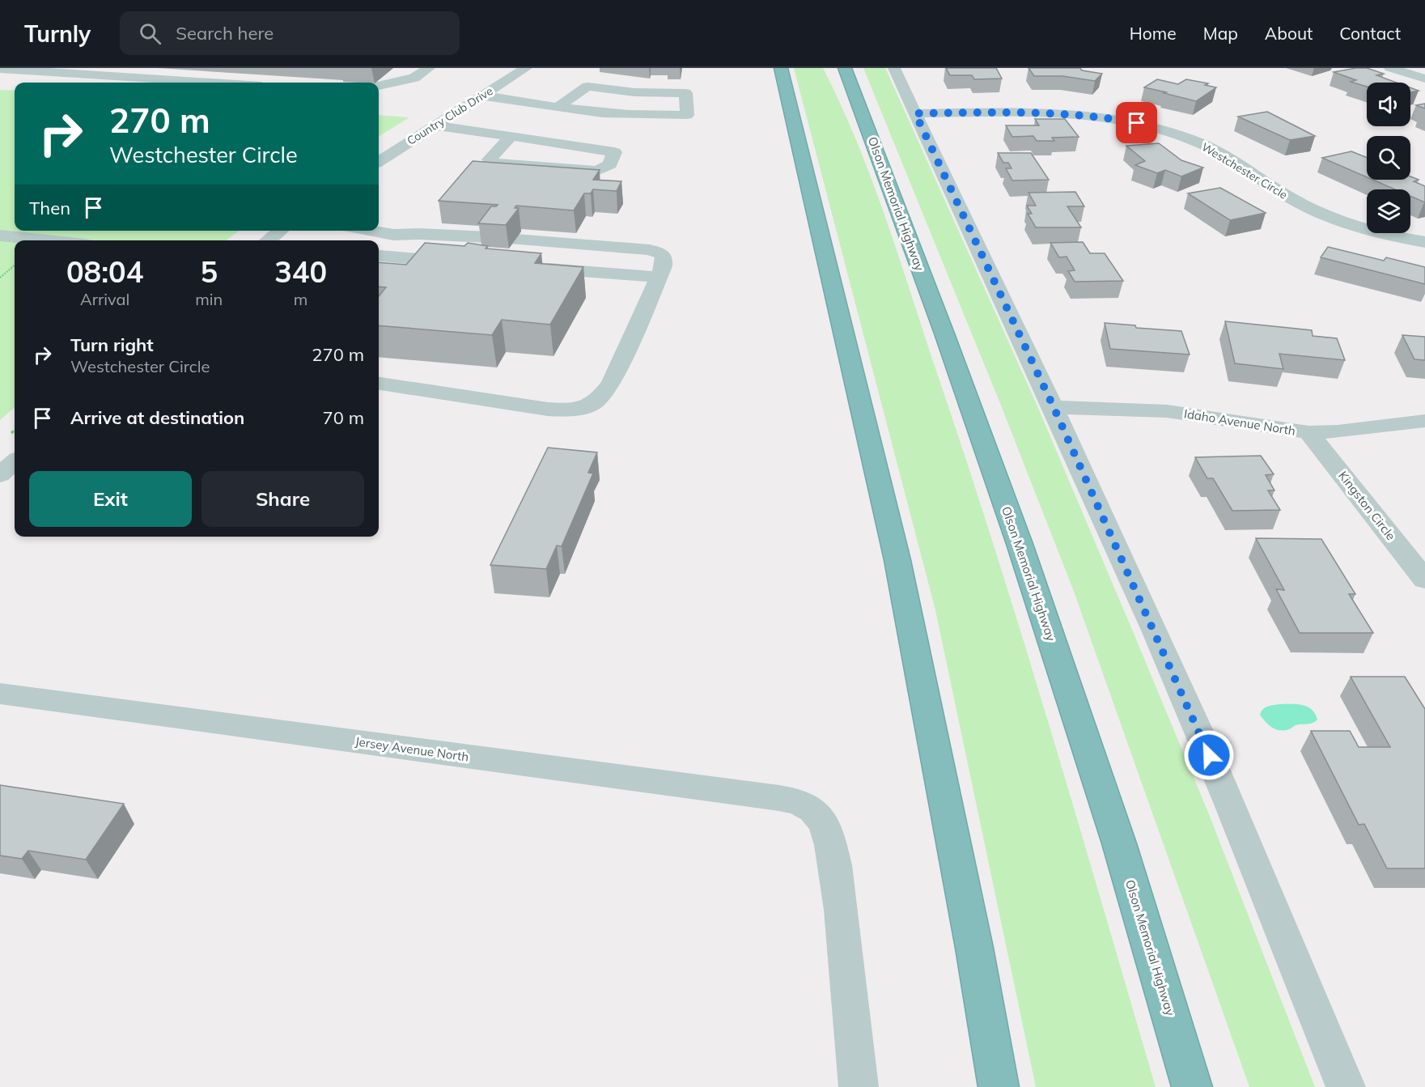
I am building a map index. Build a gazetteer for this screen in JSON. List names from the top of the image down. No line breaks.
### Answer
{"streets":{"highway":["Olson Memorial Highway"],"street":["Country Club Drive","Westchester Circle","Idaho Avenue North","Kingston Circle","Jersey Avenue North"]},"crossings":[["Idaho Avenue North","Kingston Circle"]],"page":{"header":"Turnly","search":"Search here","nav":["Home","Map","About","Contact"],"turn":["270 m","Westchester Circle"],"then":"Then","eta":["08:04","Arrival","5","min","340","m"],"list":[{"name":"Turn right","note":"Westchester Circle","value":"270 m"},{"name":"Arrive at destination","value":"70 m"}],"buttons":["Exit","Share"]}}
